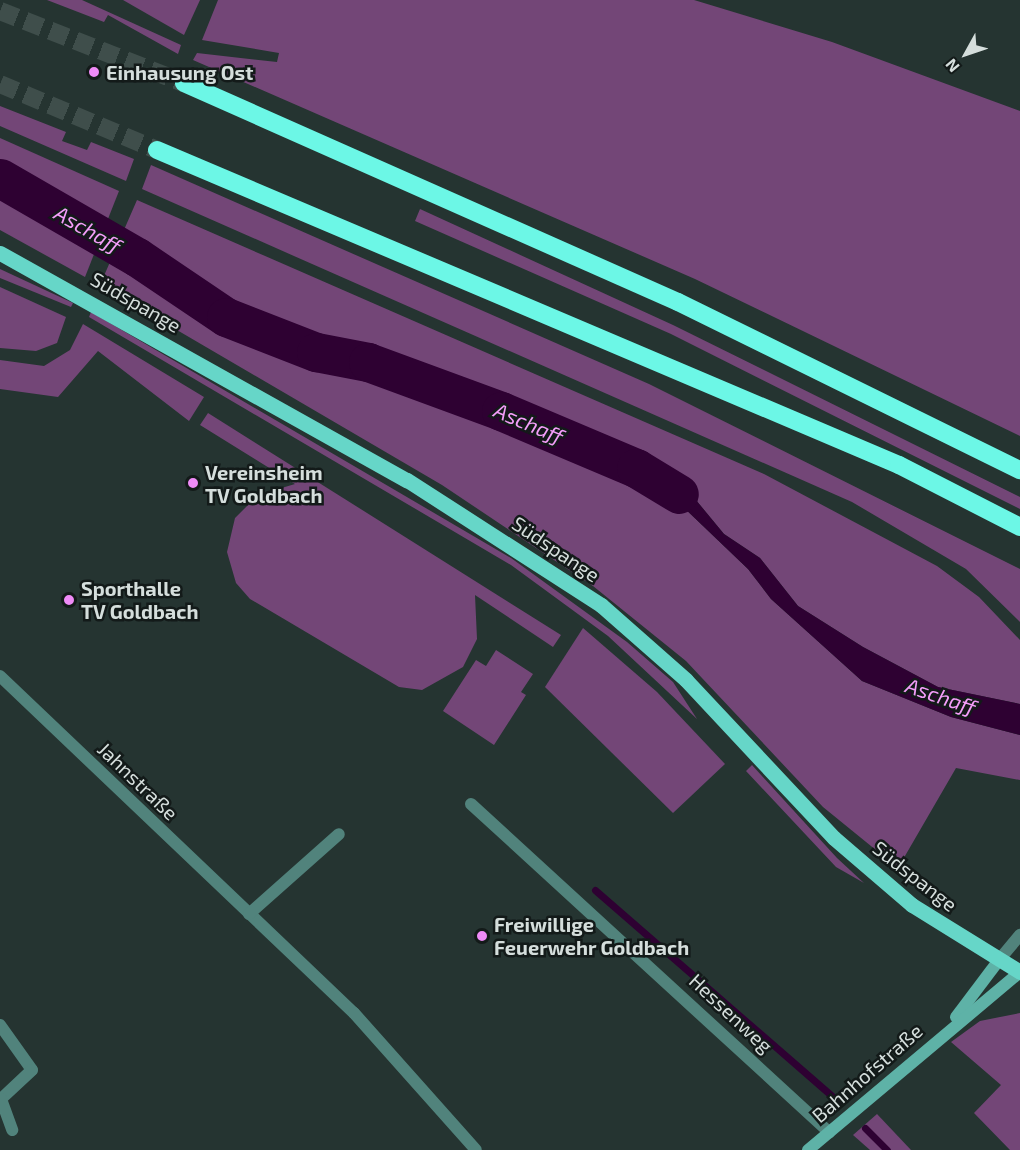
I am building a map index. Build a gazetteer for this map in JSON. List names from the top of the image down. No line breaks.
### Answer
{"streets":{"main road":["Südspange"],"street":["Jahnstraße","Hessenweg","Bahnhofstraße"]},"crossings":[["Südspange","Bahnhofstraße"],["Hessenweg","Bahnhofstraße"]],"water":["Aschaff"],"places":["Einhausung Ost","Vereinsheim TV Goldbach","Sporthalle TV Goldbach","Freiwillige Feuerwehr Goldbach"],"north":"bottom left"}
